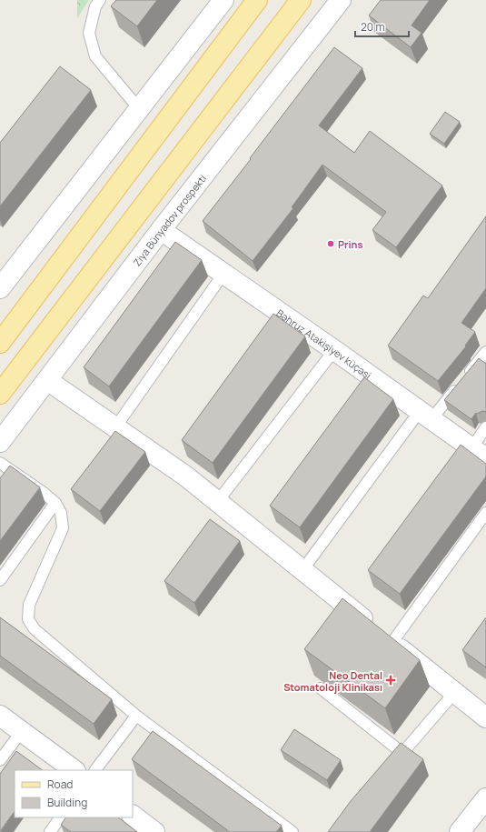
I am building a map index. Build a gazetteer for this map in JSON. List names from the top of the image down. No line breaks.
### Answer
{"streets":{"street":["Ziya Bünyadov prospekti","Bəhruz Atakişiyev küçəsi"]},"crossings":[["Ziya Bünyadov prospekti","Bəhruz Atakişiyev küçəsi"]],"places":{"other":["Prins"],"health":["Neo Dental Stomatoloji Klinikası"]},"legend":["Road","Building"],"scale_bar":"20 m"}
